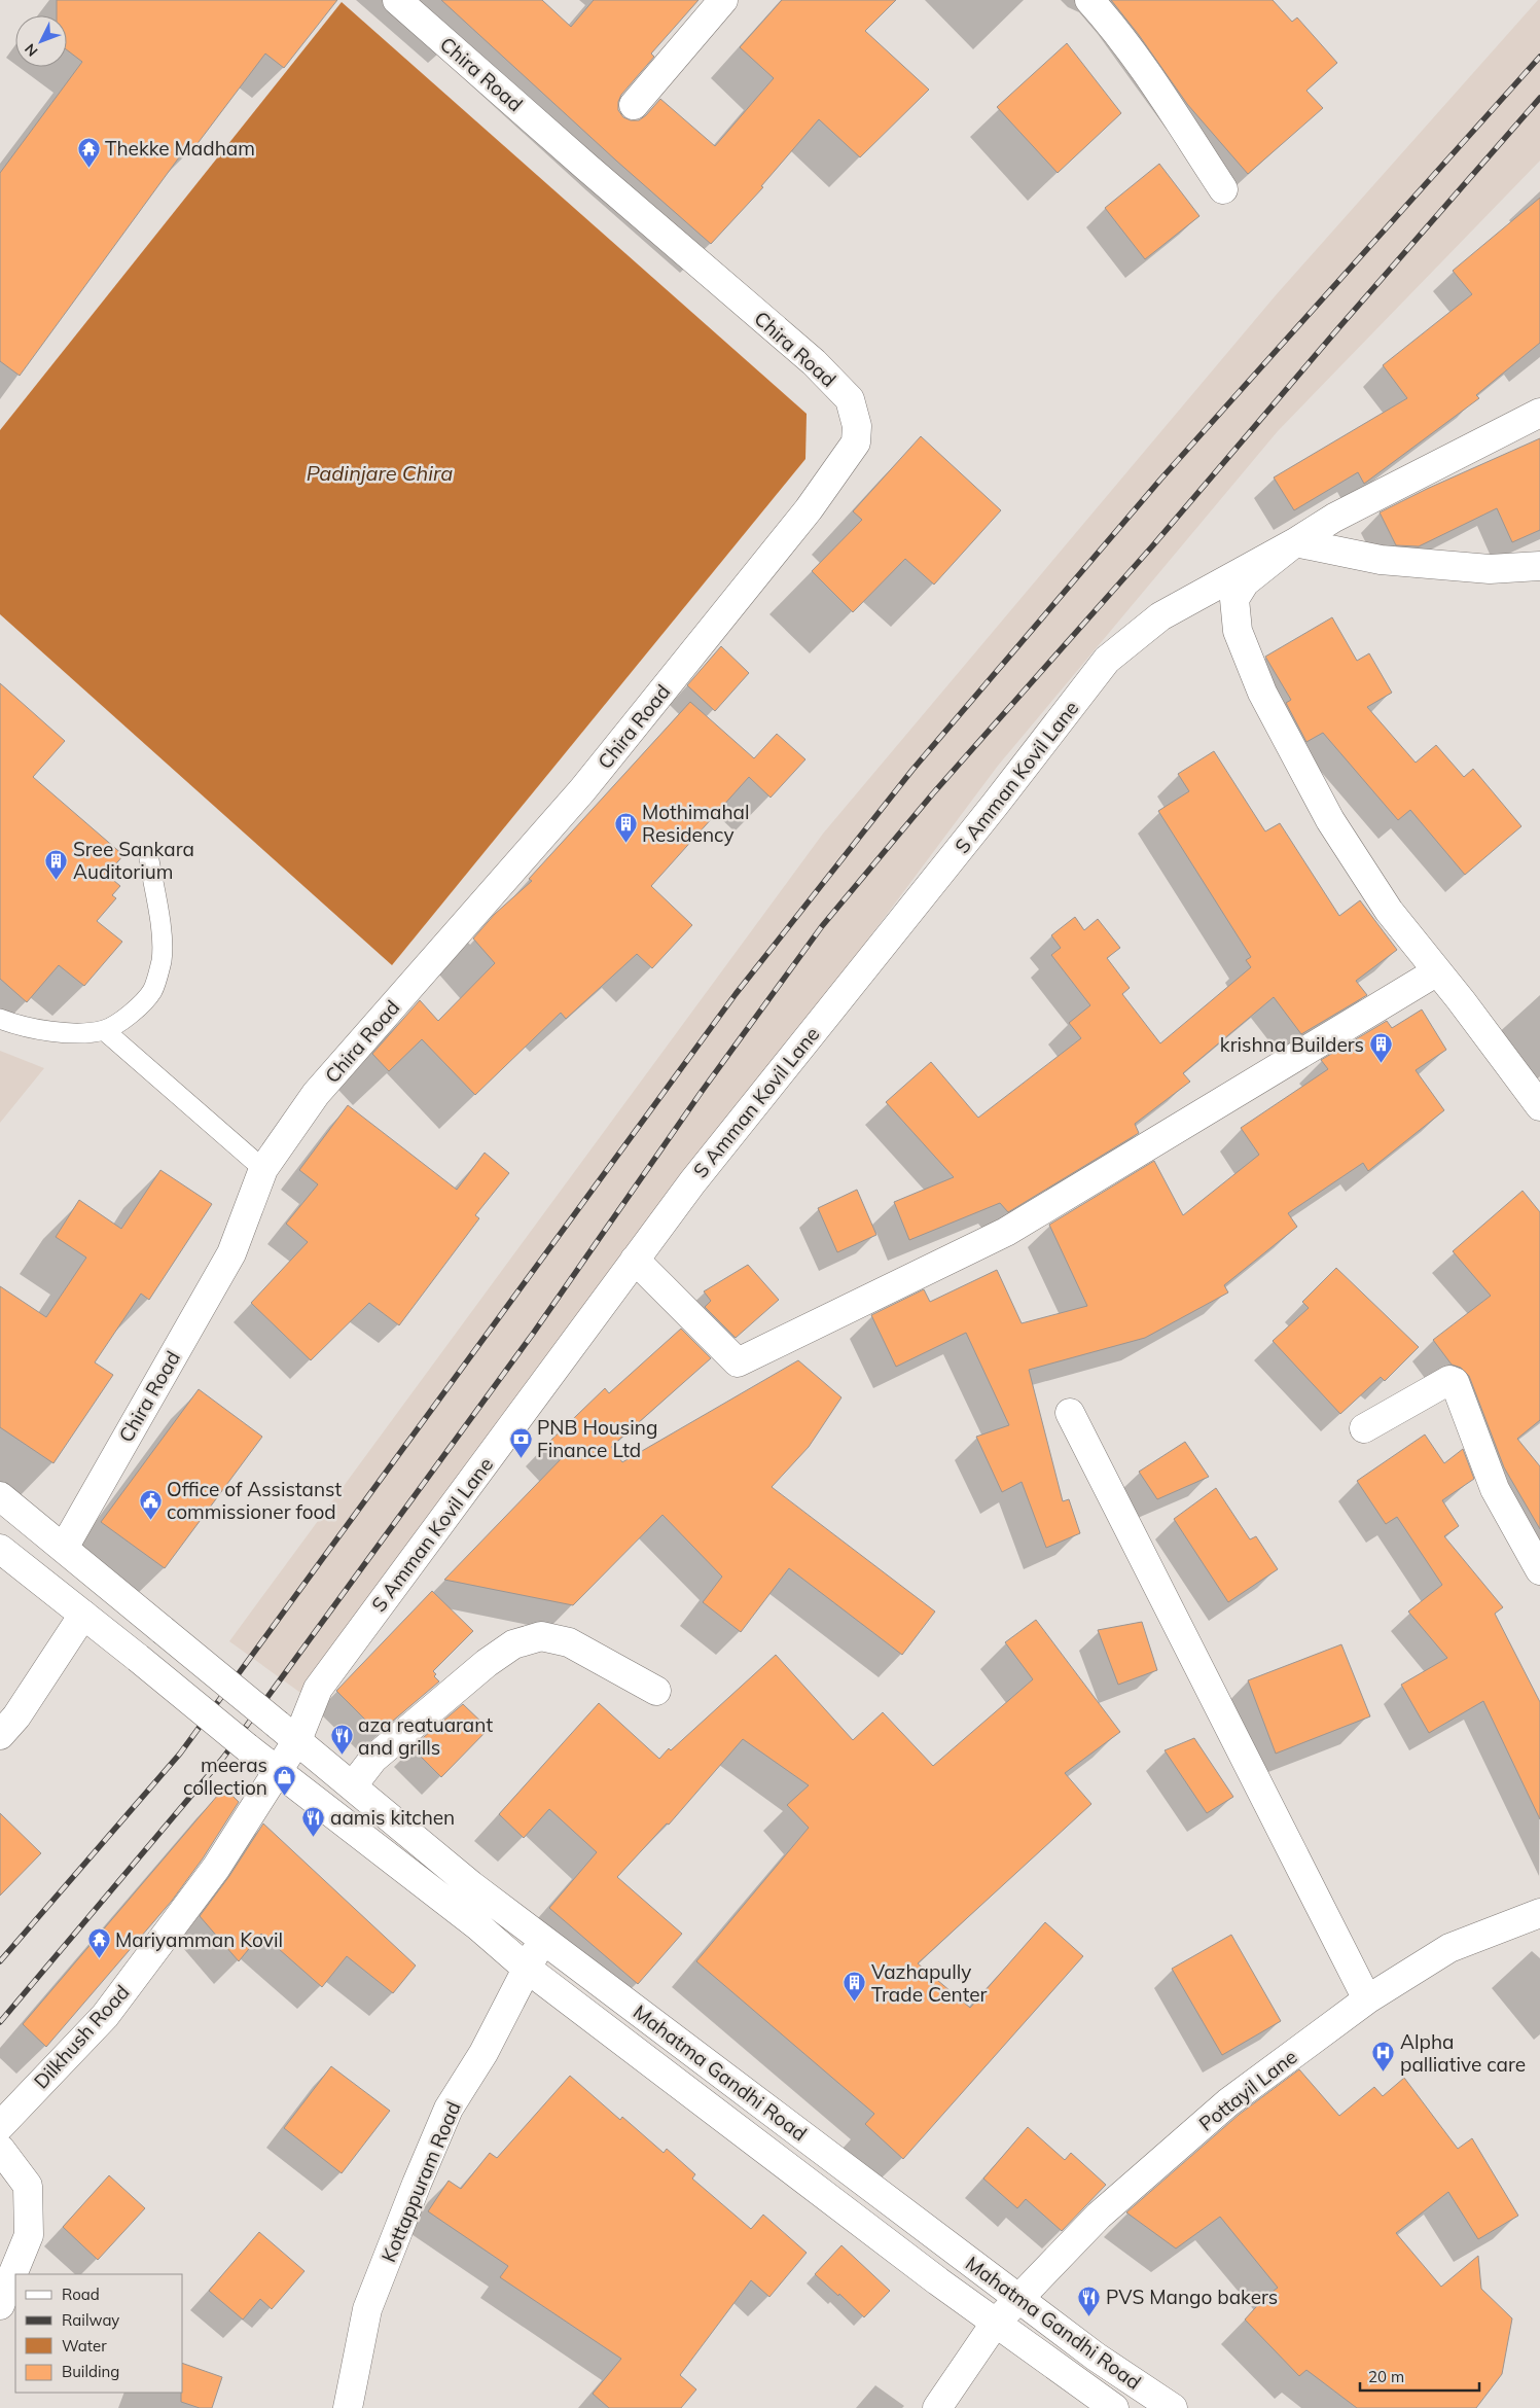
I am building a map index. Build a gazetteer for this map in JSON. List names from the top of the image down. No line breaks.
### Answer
{"streets":{"street":["Chira Road","S Amman Kovil Lane","Dilkhush Road","Mahatma Gandhi Road","Pottayil Lane","Kottappuram Road"]},"crossings":[["Chira Road","Mahatma Gandhi Road"],["S Amman Kovil Lane","Dilkhush Road"],["S Amman Kovil Lane","Mahatma Gandhi Road"],["Dilkhush Road","Mahatma Gandhi Road"],["Mahatma Gandhi Road","Pottayil Lane"],["Mahatma Gandhi Road","Kottappuram Road"]],"water":["Padinjare Chira"],"places":{"temple":["Thekke Madham","Mariyamman Kovil"],"building":["Mothimahal Residency","Sree Sankara Auditorium","krishna Builders","Vazhapully Trade Center"],"bank":["PNB Housing Finance Ltd"],"public building":["Office of Assistanst commissioner food"],"restaurant":["aza reatuarant and grills","aamis kitchen","PVS Mango bakers"],"shop":["meeras collection"],"hospital":["Alpha palliative care"]},"legend":["Road","Railway","Water","Building"],"scale_bar":"20 m","north":"bottom left"}
